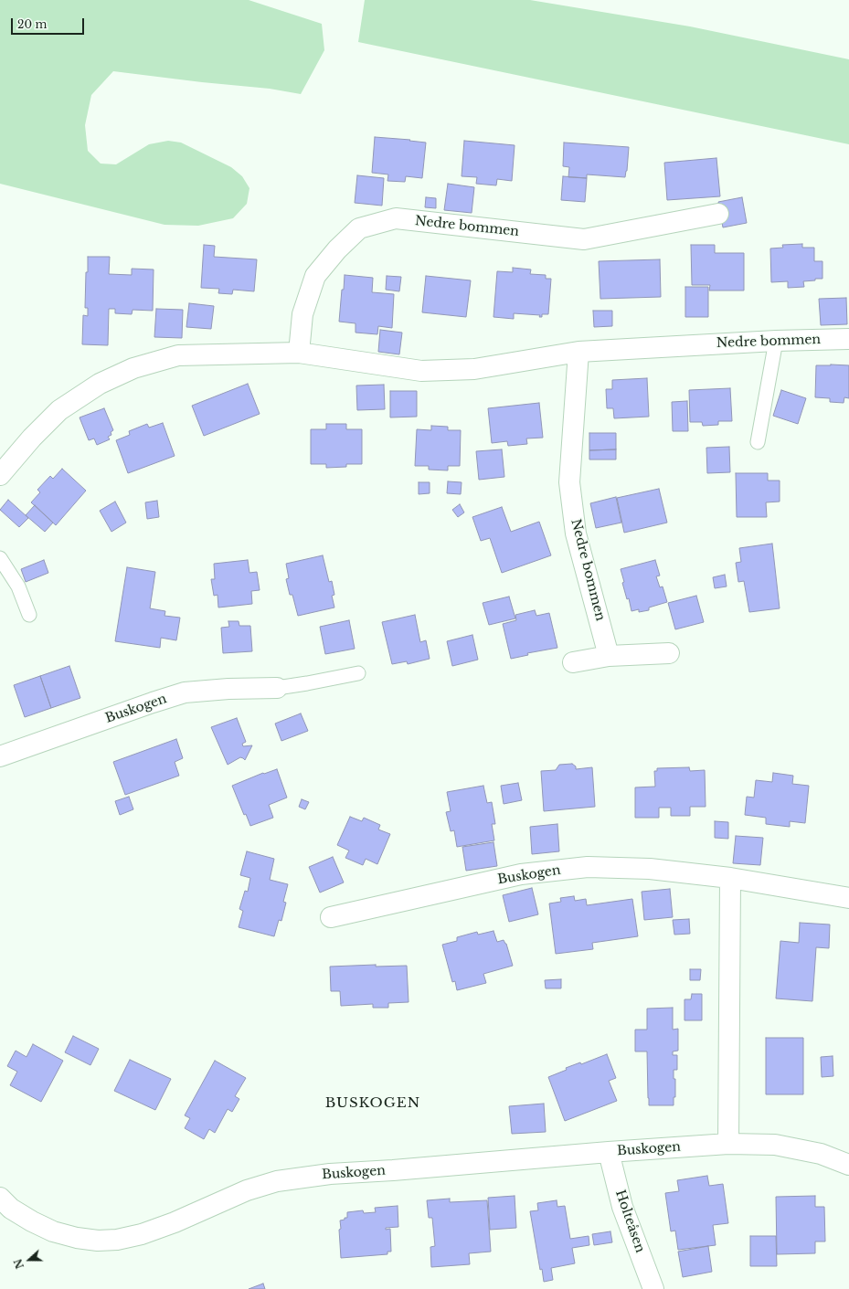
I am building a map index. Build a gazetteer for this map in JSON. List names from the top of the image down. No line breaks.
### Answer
{"streets":{"street":["Nedre bommen","Buskogen","Holteåsen"]},"crossings":[["Buskogen","Holteåsen"]],"districts":["BUSKOGEN"],"scale_bar":"20 m","north":"left"}
